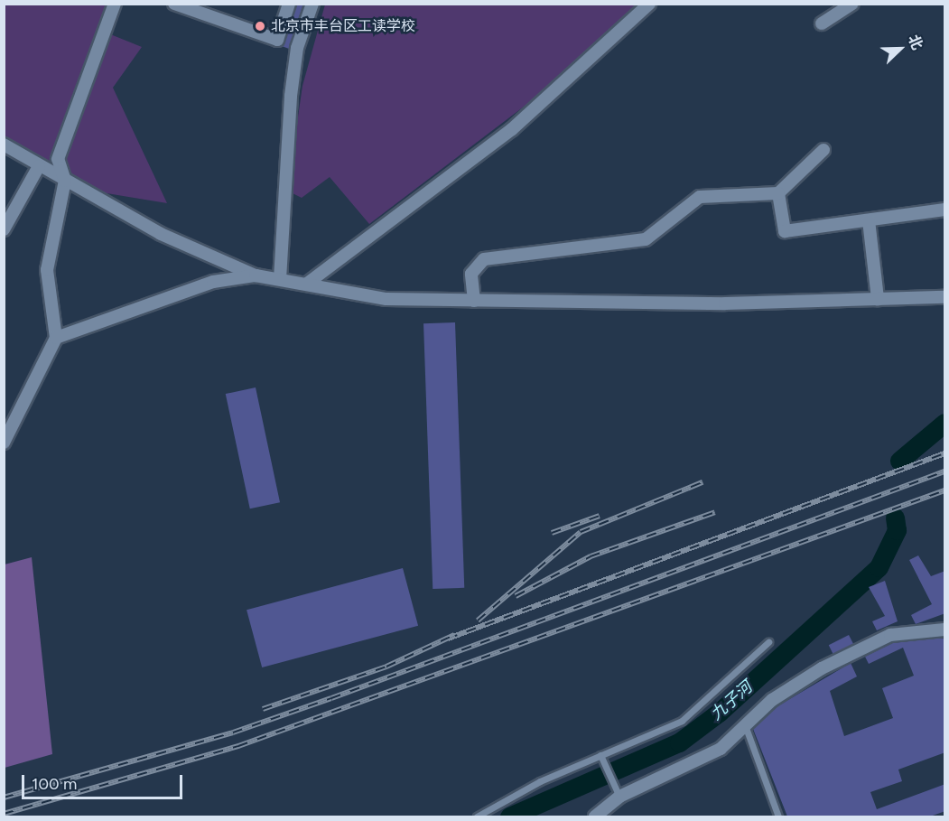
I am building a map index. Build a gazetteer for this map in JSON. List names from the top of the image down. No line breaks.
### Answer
{"water":["九子河"],"places":["北京市丰台区工读学校"],"scale_bar":"100 m","north":"top right"}
